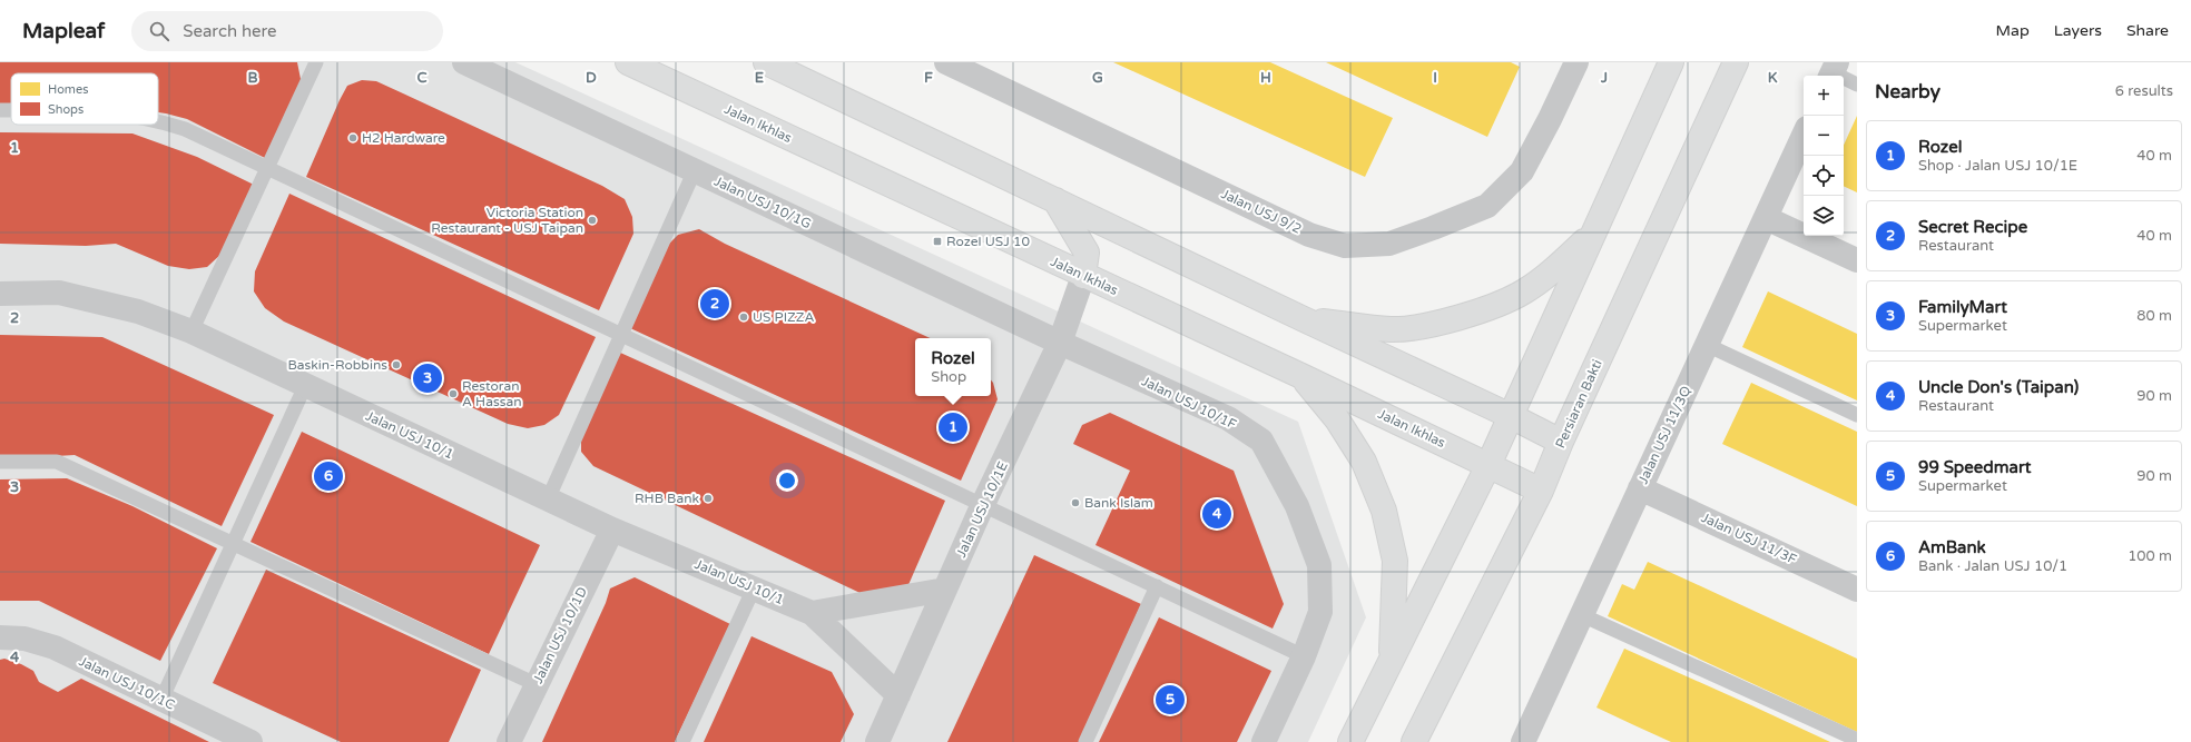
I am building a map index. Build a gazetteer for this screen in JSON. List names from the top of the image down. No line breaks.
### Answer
{"streets":{"street":["Jalan Ikhlas","Jalan USJ 10/1G","Jalan USJ 9/2","Jalan USJ 10/1F","Persiaran Bakti","Jalan USJ 10/1","Jalan USJ 11/3Q","Jalan USJ 10/1E","Jalan USJ 11/3F","Jalan USJ 10/1D","Jalan USJ 10/1C"]},"crossings":[["Jalan Ikhlas","Persiaran Bakti"],["Jalan Ikhlas","Jalan USJ 10/1E"],["Jalan USJ 10/1G","Jalan USJ 10/1F"],["Jalan USJ 10/1G","Jalan USJ 10/1E"],["Jalan USJ 10/1F","Jalan USJ 10/1E"],["Jalan USJ 10/1","Jalan USJ 10/1E"],["Jalan USJ 10/1","Jalan USJ 10/1D"],["Jalan USJ 11/3Q","Jalan USJ 11/3F"]],"places":{"other":["H2 Hardware","Victoria Station Restaurant - USJ Taipan","US PIZZA","Baskin-Robbins","Restoran A Hassan","RHB Bank","Bank Islam"],"transit":["Rozel USJ 10"]},"legend":["Homes","Shops"],"page":{"header":"Mapleaf","search":"Search here","nav":["Map","Layers","Share"],"heading":["Nearby","6 results"],"map_buttons":["+","−"],"list":[{"mark":"1","name":"Rozel","note":"Shop · Jalan USJ 10/1E","value":"40 m"},{"mark":"2","name":"Secret Recipe","note":"Restaurant","value":"40 m"},{"mark":"3","name":"FamilyMart","note":"Supermarket","value":"80 m"},{"mark":"4","name":"Uncle Don's (Taipan)","note":"Restaurant","value":"90 m"},{"mark":"5","name":"99 Speedmart","note":"Supermarket","value":"90 m"},{"mark":"6","name":"AmBank","note":"Bank · Jalan USJ 10/1","value":"100 m"}],"pins":["2","3","1","6","4","5"],"popup":["Rozel","Shop"]},"grid":{"columns":["B","C","D","E","F","G","H","I","J","K"],"rows":["1","2","3","4"]}}
